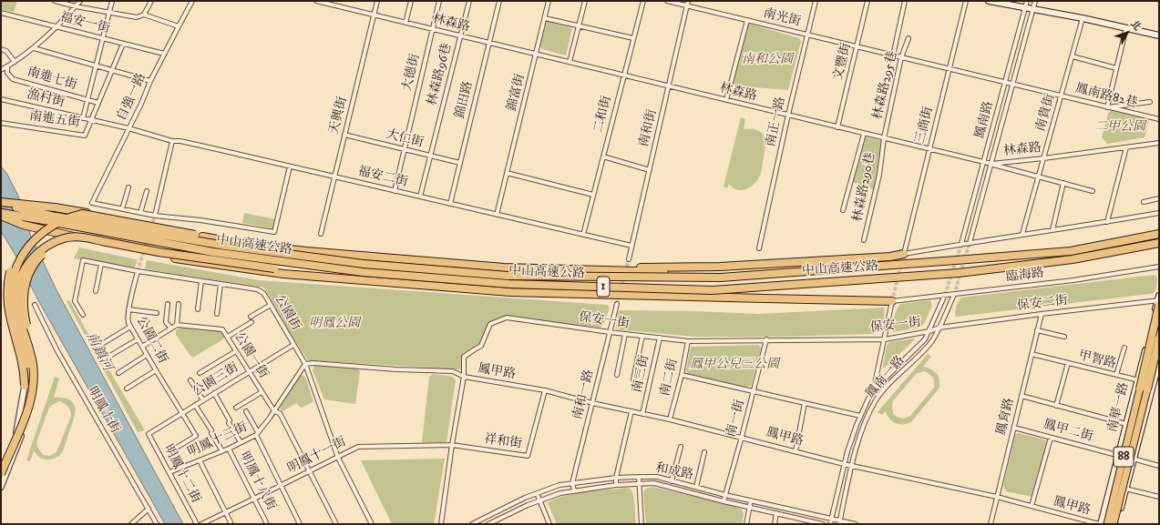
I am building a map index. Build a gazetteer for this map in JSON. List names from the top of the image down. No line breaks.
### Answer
{"streets":{"highway":["中山高速公路","1","88"],"main road":["南華一路"],"street":["南光街","福安一街","林森路","文豐街","大德街","林森路96巷","南進七街","林森路295巷","錦富街","鳳南路82巷","自強一路","漁村街","錦田路","南貴街","二和街","天興街","南進五街","鳳南路","南正一路","三商街","南和街","大仁街","福安二街","林森路290巷","臨海路","保安二街","公園街","保安一街","公園二街","公園一街","甲智路","鳳甲路","南三街","南二街","鳳南一路","公園三街","南和一路","明鳳十街","鳳育路","南一街","鳳甲二街","明鳳十三街","祥和街","明鳳十一街","和成路","明鳳十二街","明鳳十八街"]},"crossings":[["南光街","文豐街"],["南光街","林森路295巷"],["南光街","鳳南路82巷"],["南光街","南正一路"],["南光街","南和街"],["福安一街","自強一路"],["福安一街","南進五街"],["林森路","文豐街"],["林森路","大德街"],["林森路","林森路96巷"],["林森路","林森路295巷"],["林森路","錦富街"],["林森路","錦田路"],["林森路","南貴街"],["林森路","二和街"],["林森路","天興街"],["林森路","鳳南路"],["林森路","南正一路"],["林森路","三商街"],["林森路","南和街"],["林森路","林森路290巷"],["大德街","大仁街"],["大德街","福安二街"],["林森路96巷","大仁街"],["林森路96巷","福安二街"],["南進七街","南進五街"],["林森路295巷","鳳南路82巷"],["林森路295巷","林森路290巷"],["錦富街","福安二街"],["鳳南路82巷","南貴街"],["鳳南路82巷","鳳南路"],["鳳南路82巷","三商街"],["自強一路","漁村街"],["自強一路","福安二街"],["漁村街","南進五街"],["漁村街","福安二街"],["錦田路","大仁街"],["錦田路","福安二街"],["二和街","福安二街"],["天興街","大仁街"],["天興街","福安二街"],["南和街","福安二街"],["臨海路","鳳南一路"],["保安二街","保安一街"],["保安二街","鳳南一路"],["保安二街","南華一路"],["保安二街","鳳育路"],["公園街","公園二街"],["公園街","公園三街"],["公園街","明鳳十三街"],["公園街","明鳳十一街"],["保安一街","鳳甲路"],["保安一街","南三街"],["保安一街","南二街"],["保安一街","鳳南一路"],["保安一街","南和一路"],["保安一街","南一街"],["保安一街","祥和街"],["保安一街","明鳳十一街"],["公園二街","公園三街"],["公園一街","公園三街"],["公園一街","明鳳十三街"],["公園一街","明鳳十一街"],["甲智路","南華一路"],["甲智路","鳳育路"],["鳳甲路","南三街"],["鳳甲路","南二街"],["鳳甲路","鳳南一路"],["鳳甲路","南和一路"],["鳳甲路","南華一路"],["鳳甲路","鳳育路"],["鳳甲路","南一街"],["鳳甲路","祥和街"],["鳳南一路","和成路"],["公園三街","明鳳十二街"],["南和一路","和成路"],["南華一路","鳳甲二街"],["鳳育路","鳳甲二街"],["南一街","和成路"],["明鳳十三街","明鳳十二街"],["明鳳十三街","明鳳十八街"],["祥和街","明鳳十一街"],["明鳳十一街","明鳳十八街"]],"water":["前鎮河"],"parks":["南和公園","二甲公園","明鳳公園","鳳甲公兒三公園"],"north":"top right"}
